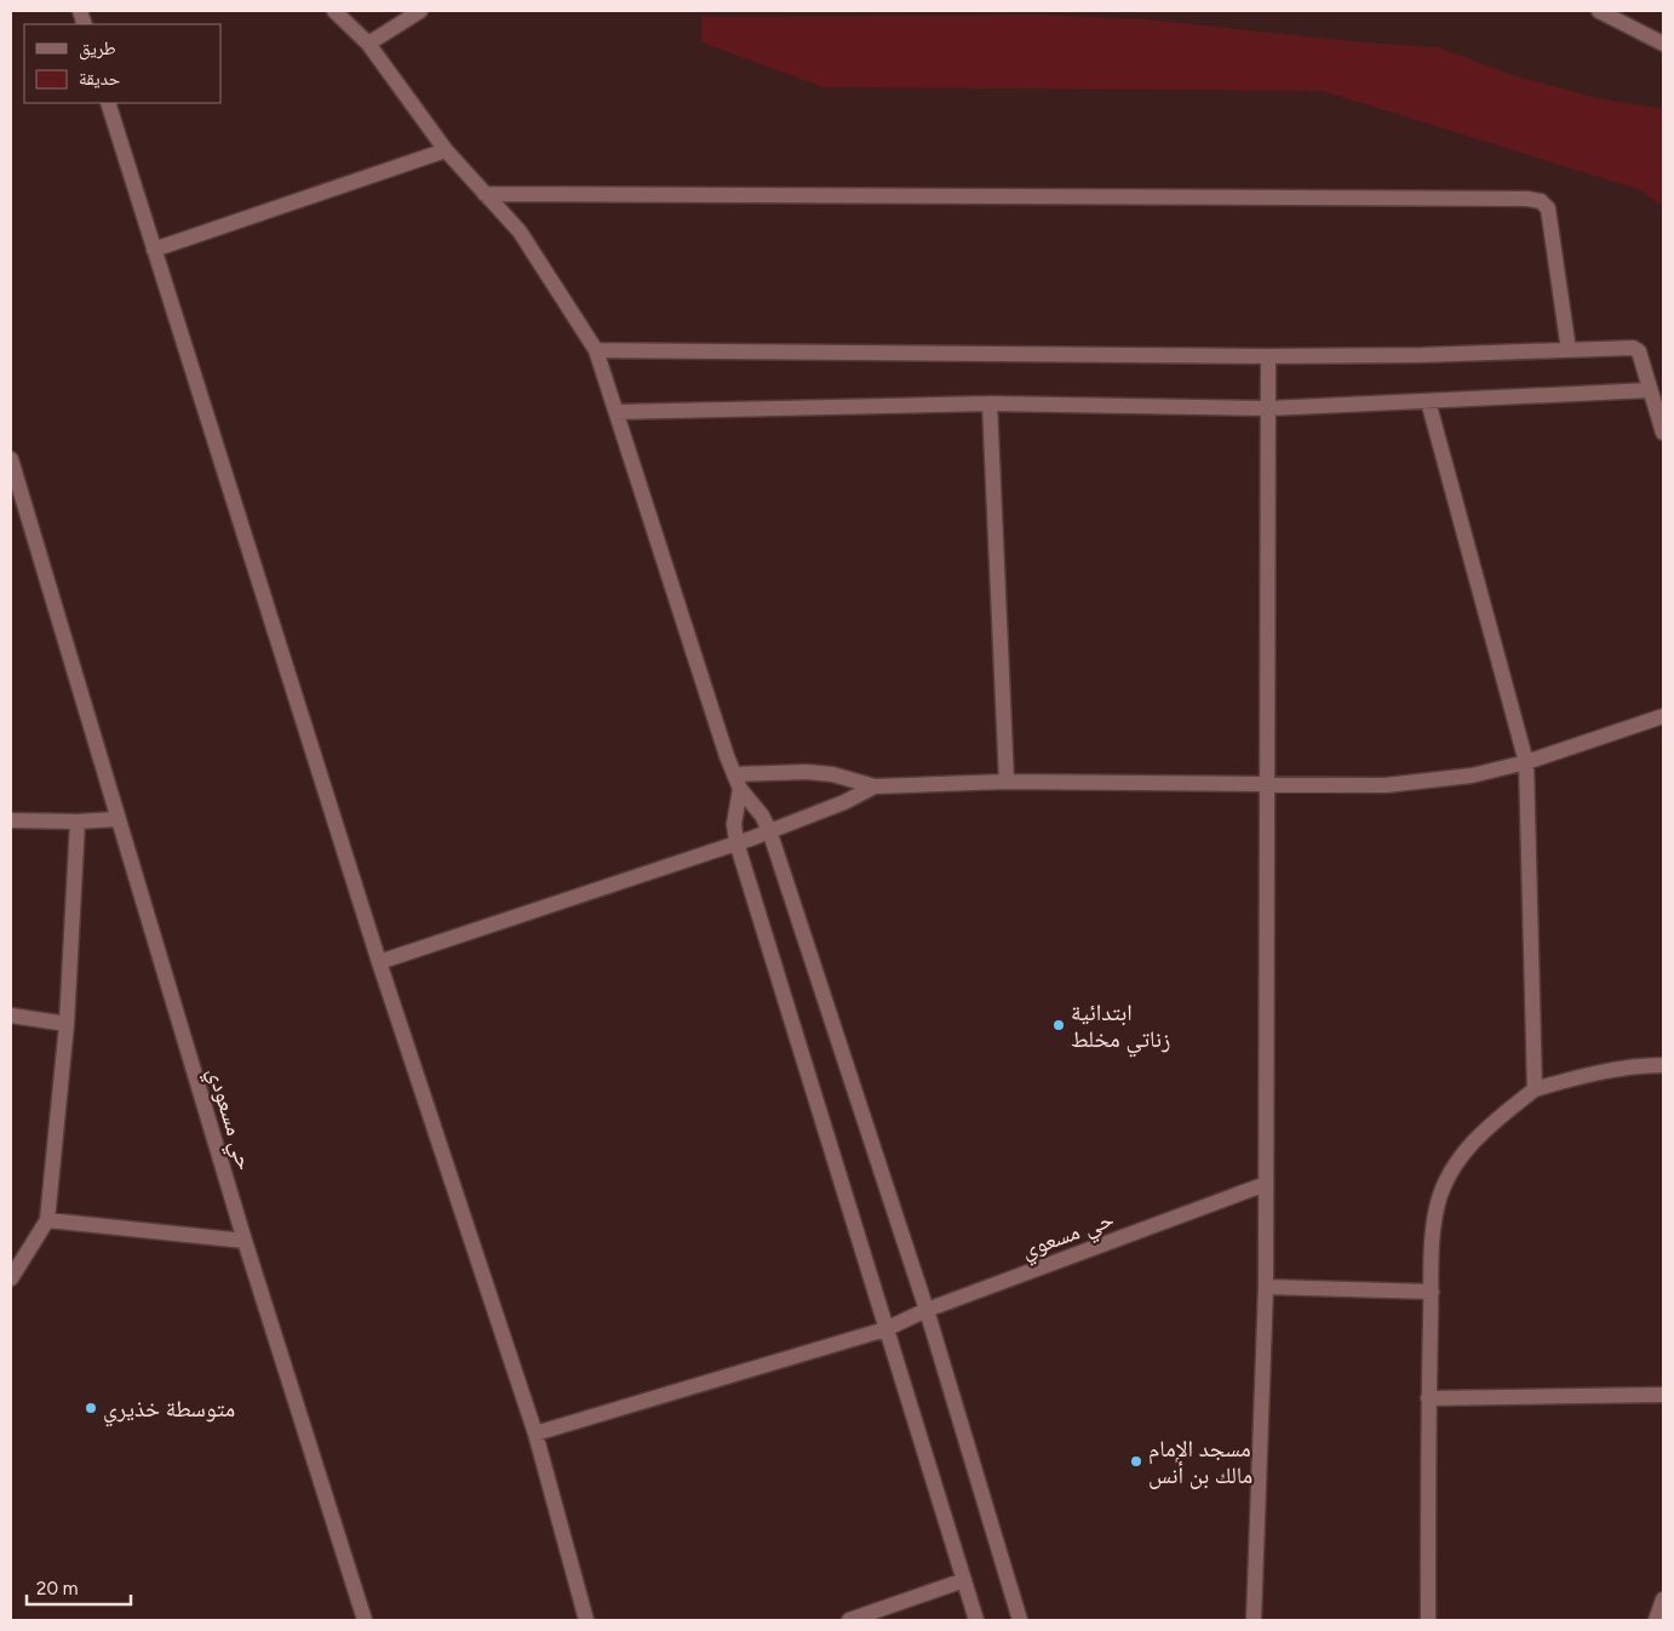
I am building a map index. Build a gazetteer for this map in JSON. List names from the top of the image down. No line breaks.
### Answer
{"streets":{"street":["حي مسعودي","حي مسعوي"]},"places":["ابتدائية زناتي مخلط","متوسطة خذيري","مسجد الإمام مالك بن أنس"],"legend":["طريق","حديقة"],"scale_bar":"20 m"}
